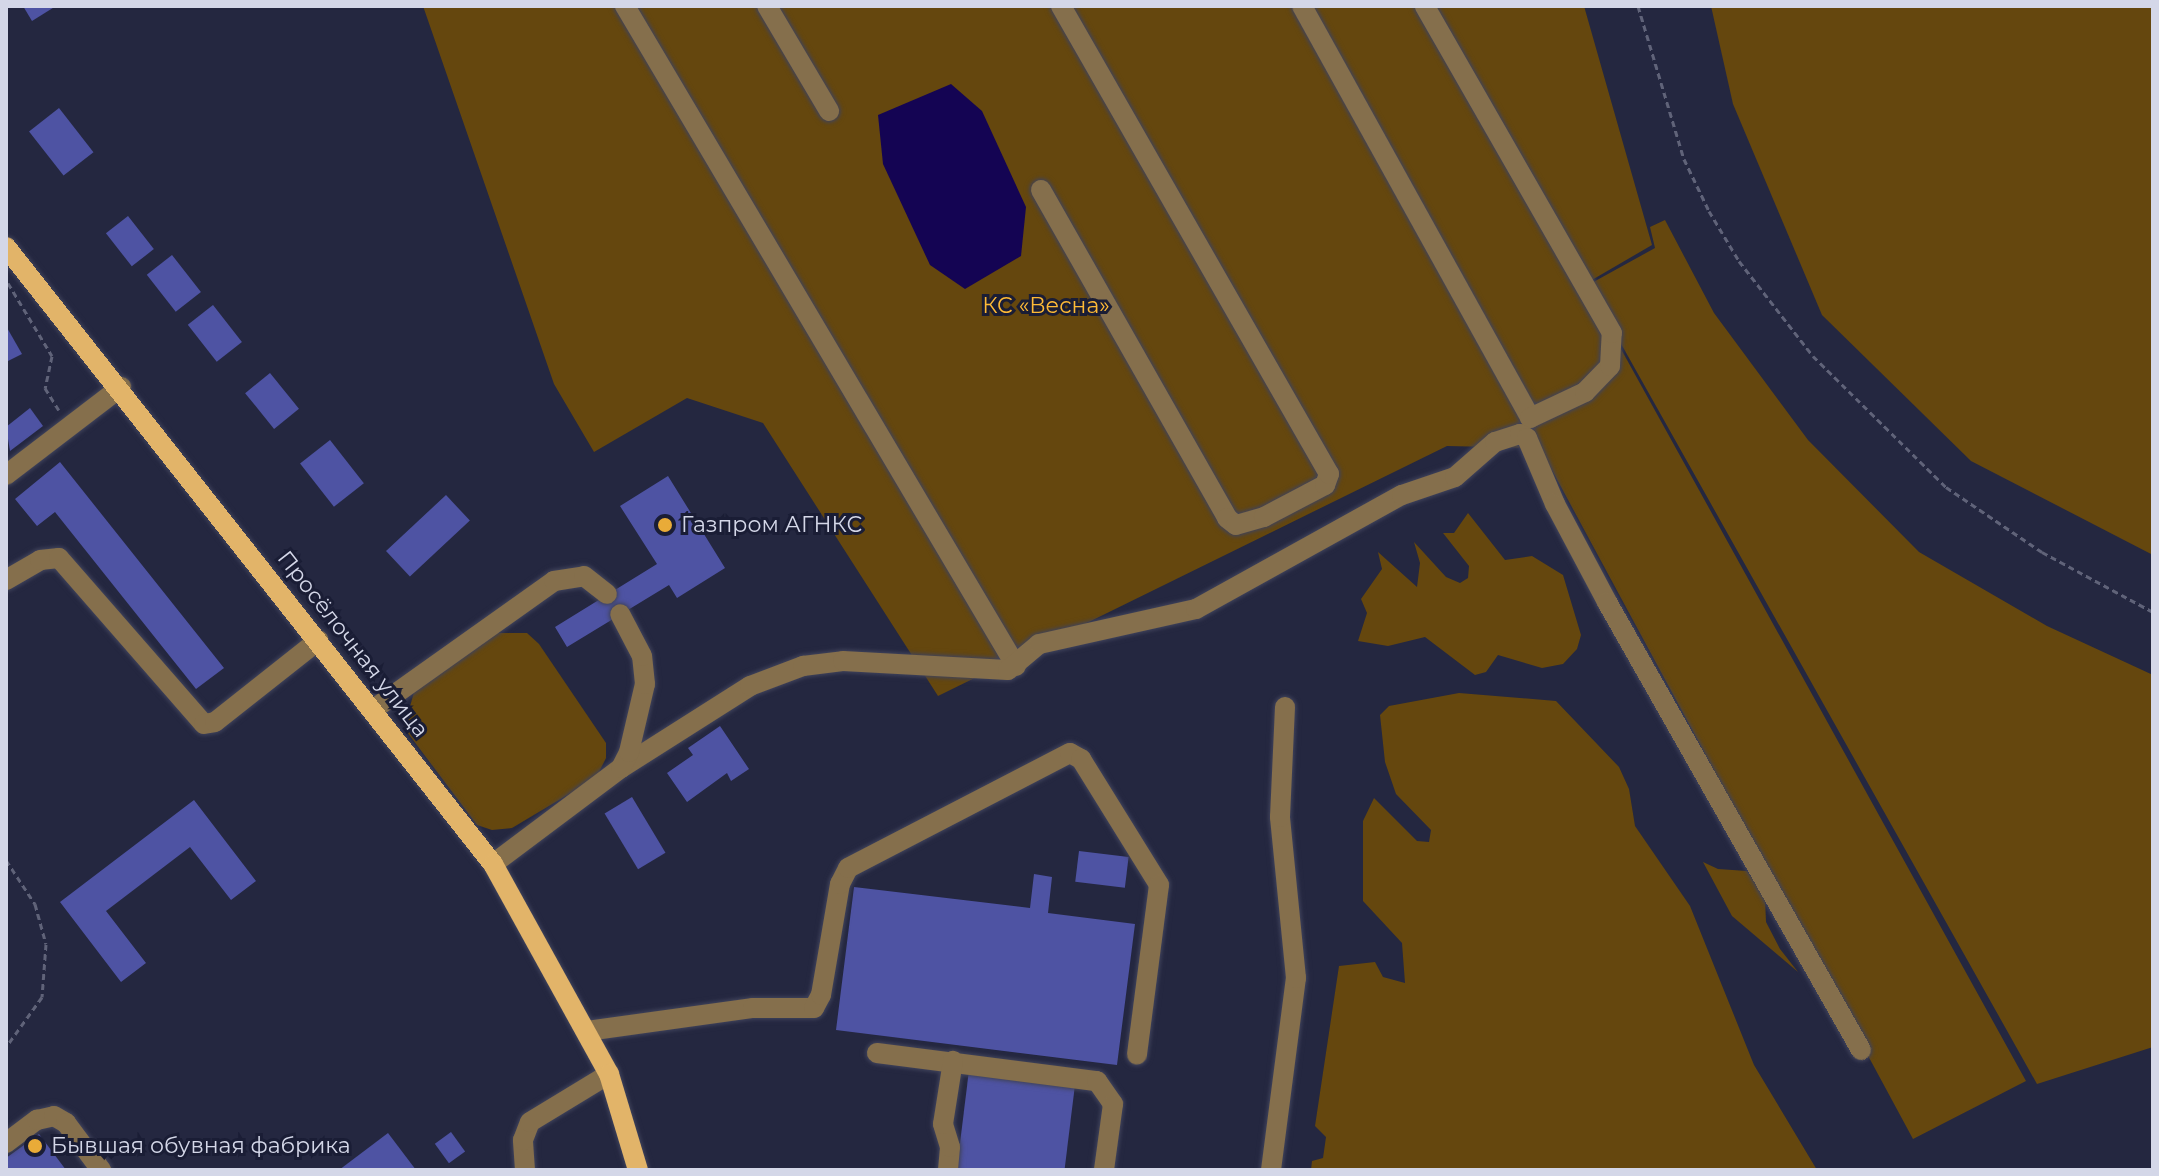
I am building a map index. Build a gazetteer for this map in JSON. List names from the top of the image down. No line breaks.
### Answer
{"streets":{"main road":["Просёлочная улица"]},"parks":["КС «Весна»"],"places":["Газпром АГНКС","Бывшая обувная фабрика"]}
